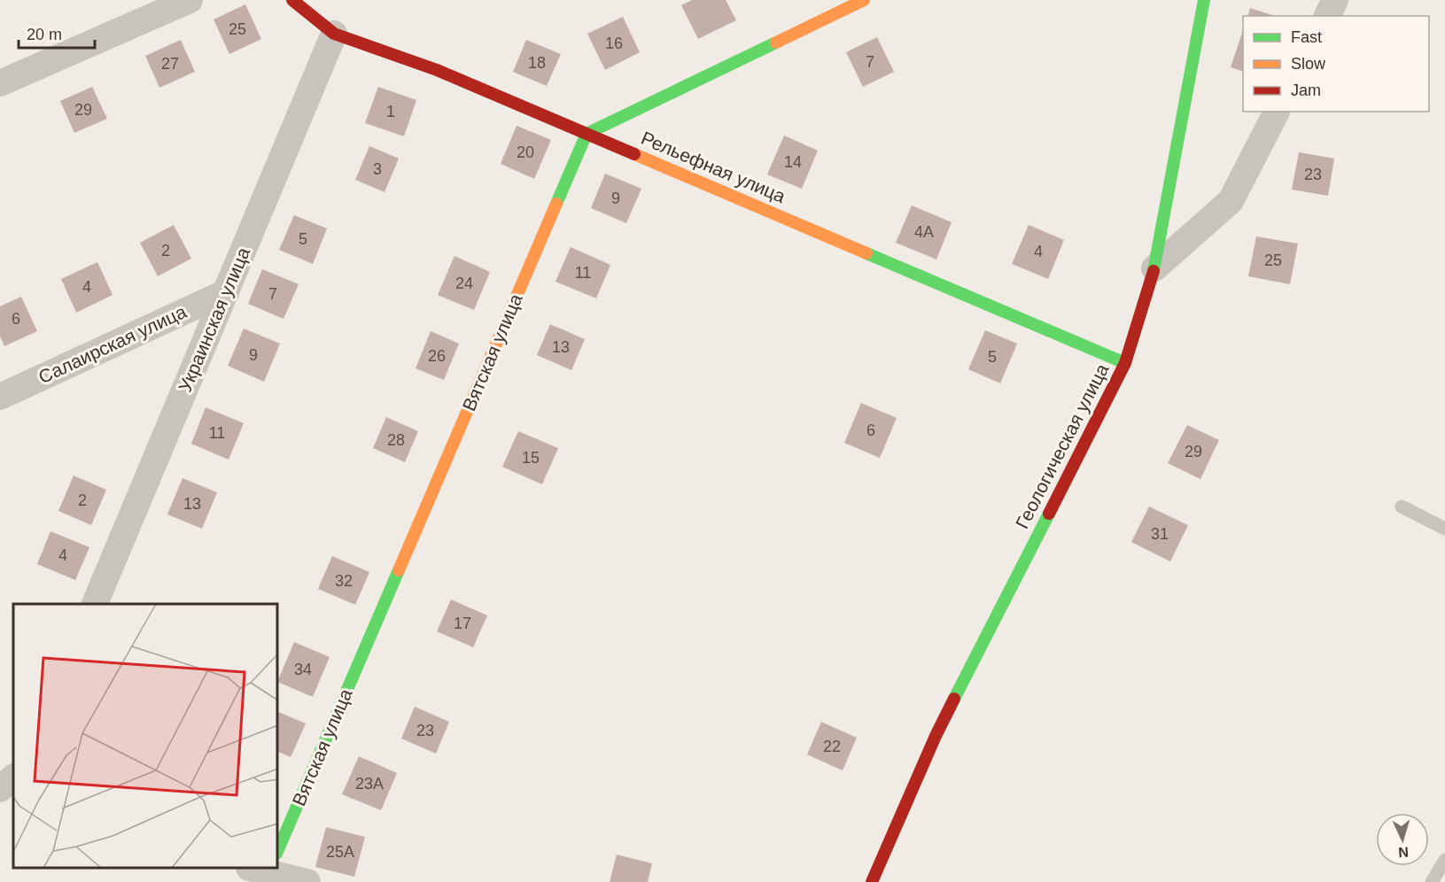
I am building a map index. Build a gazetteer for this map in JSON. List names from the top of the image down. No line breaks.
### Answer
{"streets":{"street":["Рельефная улица","Украинская улица","Салаирская улица","Вятская улица","Геологическая улица"]},"crossings":[["Рельефная улица","Украинская улица"],["Рельефная улица","Вятская улица"],["Рельефная улица","Геологическая улица"],["Украинская улица","Салаирская улица"]],"house_numbers":["25","16","7","18","27","29","1","20","14","3","23","9","4А","5","2","4","25","11","24","4","7","6","13","9","26","5","6","11","28","29","15","2","13","31","4","32","17","34","23","22","23А","25А"],"legend":["Fast","Slow","Jam"],"scale_bar":"20 m","north":"bottom"}
